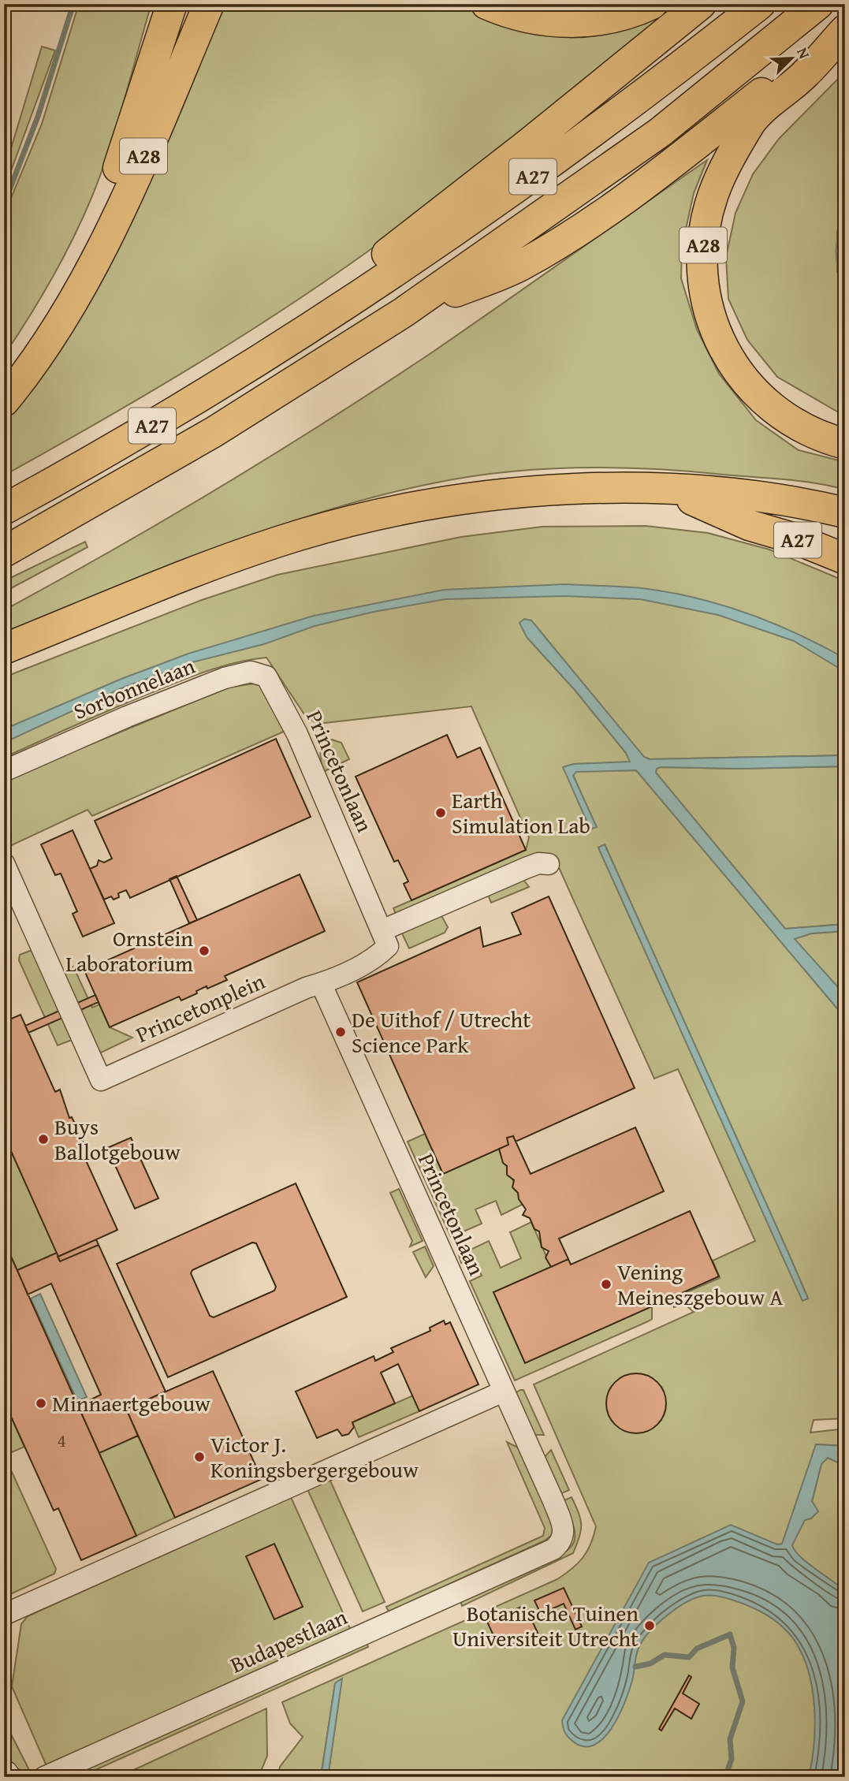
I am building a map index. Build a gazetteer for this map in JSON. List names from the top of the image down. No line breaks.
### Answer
{"streets":{"highway":["A28","A27"],"street":["Sorbonnelaan","Princetonlaan","Princetonplein","Budapestlaan"]},"crossings":[["A28","A27"],["Sorbonnelaan","Princetonlaan"],["Princetonlaan","Princetonplein"],["Princetonlaan","Budapestlaan"]],"places":["Earth Simulation Lab","Ornstein Laboratorium","De Uithof / Utrecht Science Park","Buys Ballotgebouw","Vening Meineszgebouw A","Minnaertgebouw","Victor J. Koningsbergergebouw","Botanische Tuinen Universiteit Utrecht"],"house_numbers":["4"],"north":"top right"}
